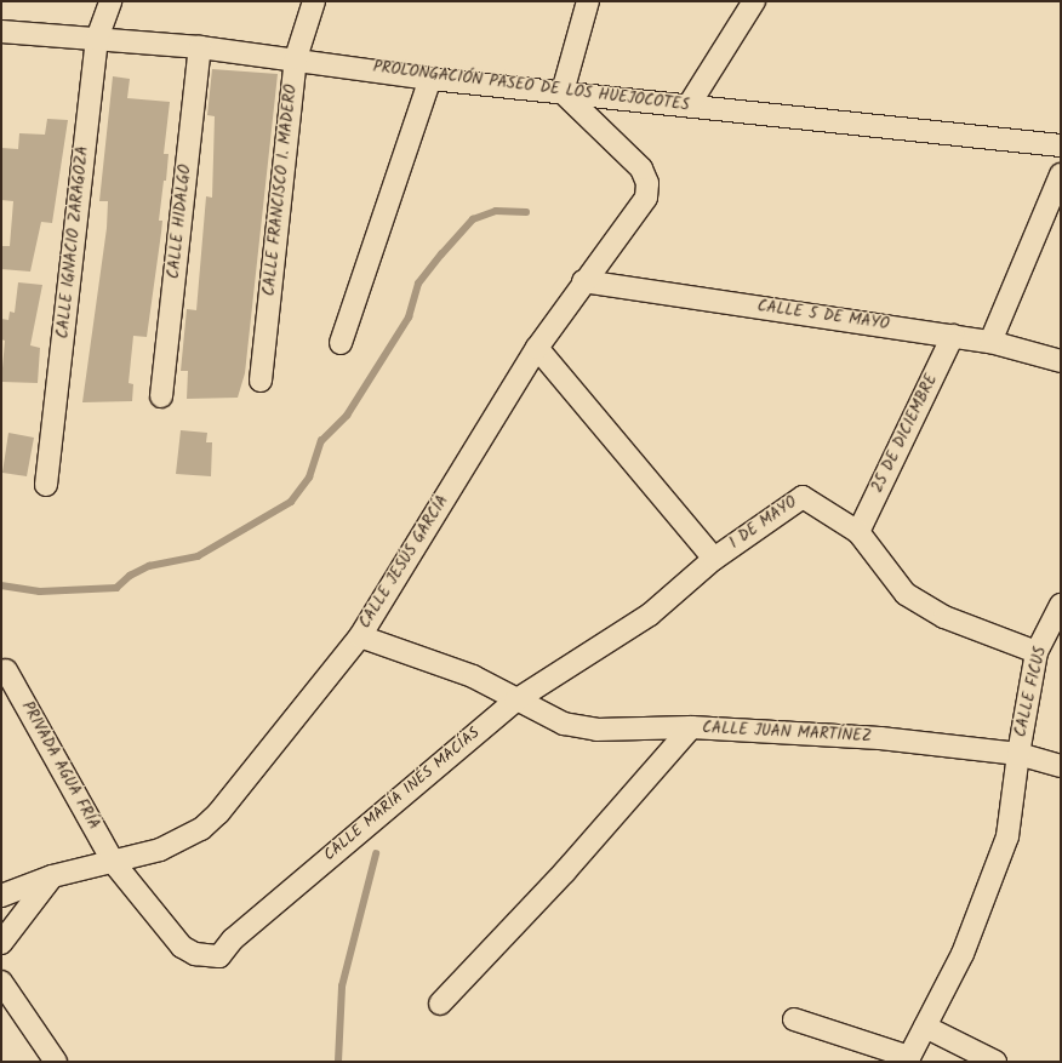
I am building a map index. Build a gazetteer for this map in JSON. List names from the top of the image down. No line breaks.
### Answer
{"streets":{"street":["PROLONGACIÓN PASEO DE LOS HUEJOCOTES","CALLE FRANCISCO I. MADERO","CALLE HIDALGO","CALLE IGNACIO ZARAGOZA","CALLE 5 DE MAYO","25 DE DICIEMBRE","1 DE MAYO","CALLE JESÚS GARCÍA","CALLE FICUS","CALLE JUAN MARTÍNEZ","PRIVADA AGUA FRÍA","CALLE MARÍA INÉS MACÍAS"]},"crossings":[["PROLONGACIÓN PASEO DE LOS HUEJOCOTES","CALLE FRANCISCO I. MADERO"],["PROLONGACIÓN PASEO DE LOS HUEJOCOTES","CALLE HIDALGO"],["PROLONGACIÓN PASEO DE LOS HUEJOCOTES","CALLE IGNACIO ZARAGOZA"],["PROLONGACIÓN PASEO DE LOS HUEJOCOTES","CALLE JESÚS GARCÍA"],["CALLE 5 DE MAYO","25 DE DICIEMBRE"],["CALLE 5 DE MAYO","CALLE JESÚS GARCÍA"],["25 DE DICIEMBRE","1 DE MAYO"],["1 DE MAYO","CALLE JESÚS GARCÍA"],["1 DE MAYO","CALLE FICUS"],["1 DE MAYO","CALLE MARÍA INÉS MACÍAS"],["CALLE JESÚS GARCÍA","CALLE JUAN MARTÍNEZ"],["CALLE JESÚS GARCÍA","PRIVADA AGUA FRÍA"],["CALLE JESÚS GARCÍA","CALLE MARÍA INÉS MACÍAS"],["CALLE FICUS","CALLE JUAN MARTÍNEZ"],["CALLE JUAN MARTÍNEZ","CALLE MARÍA INÉS MACÍAS"],["PRIVADA AGUA FRÍA","CALLE MARÍA INÉS MACÍAS"]]}
